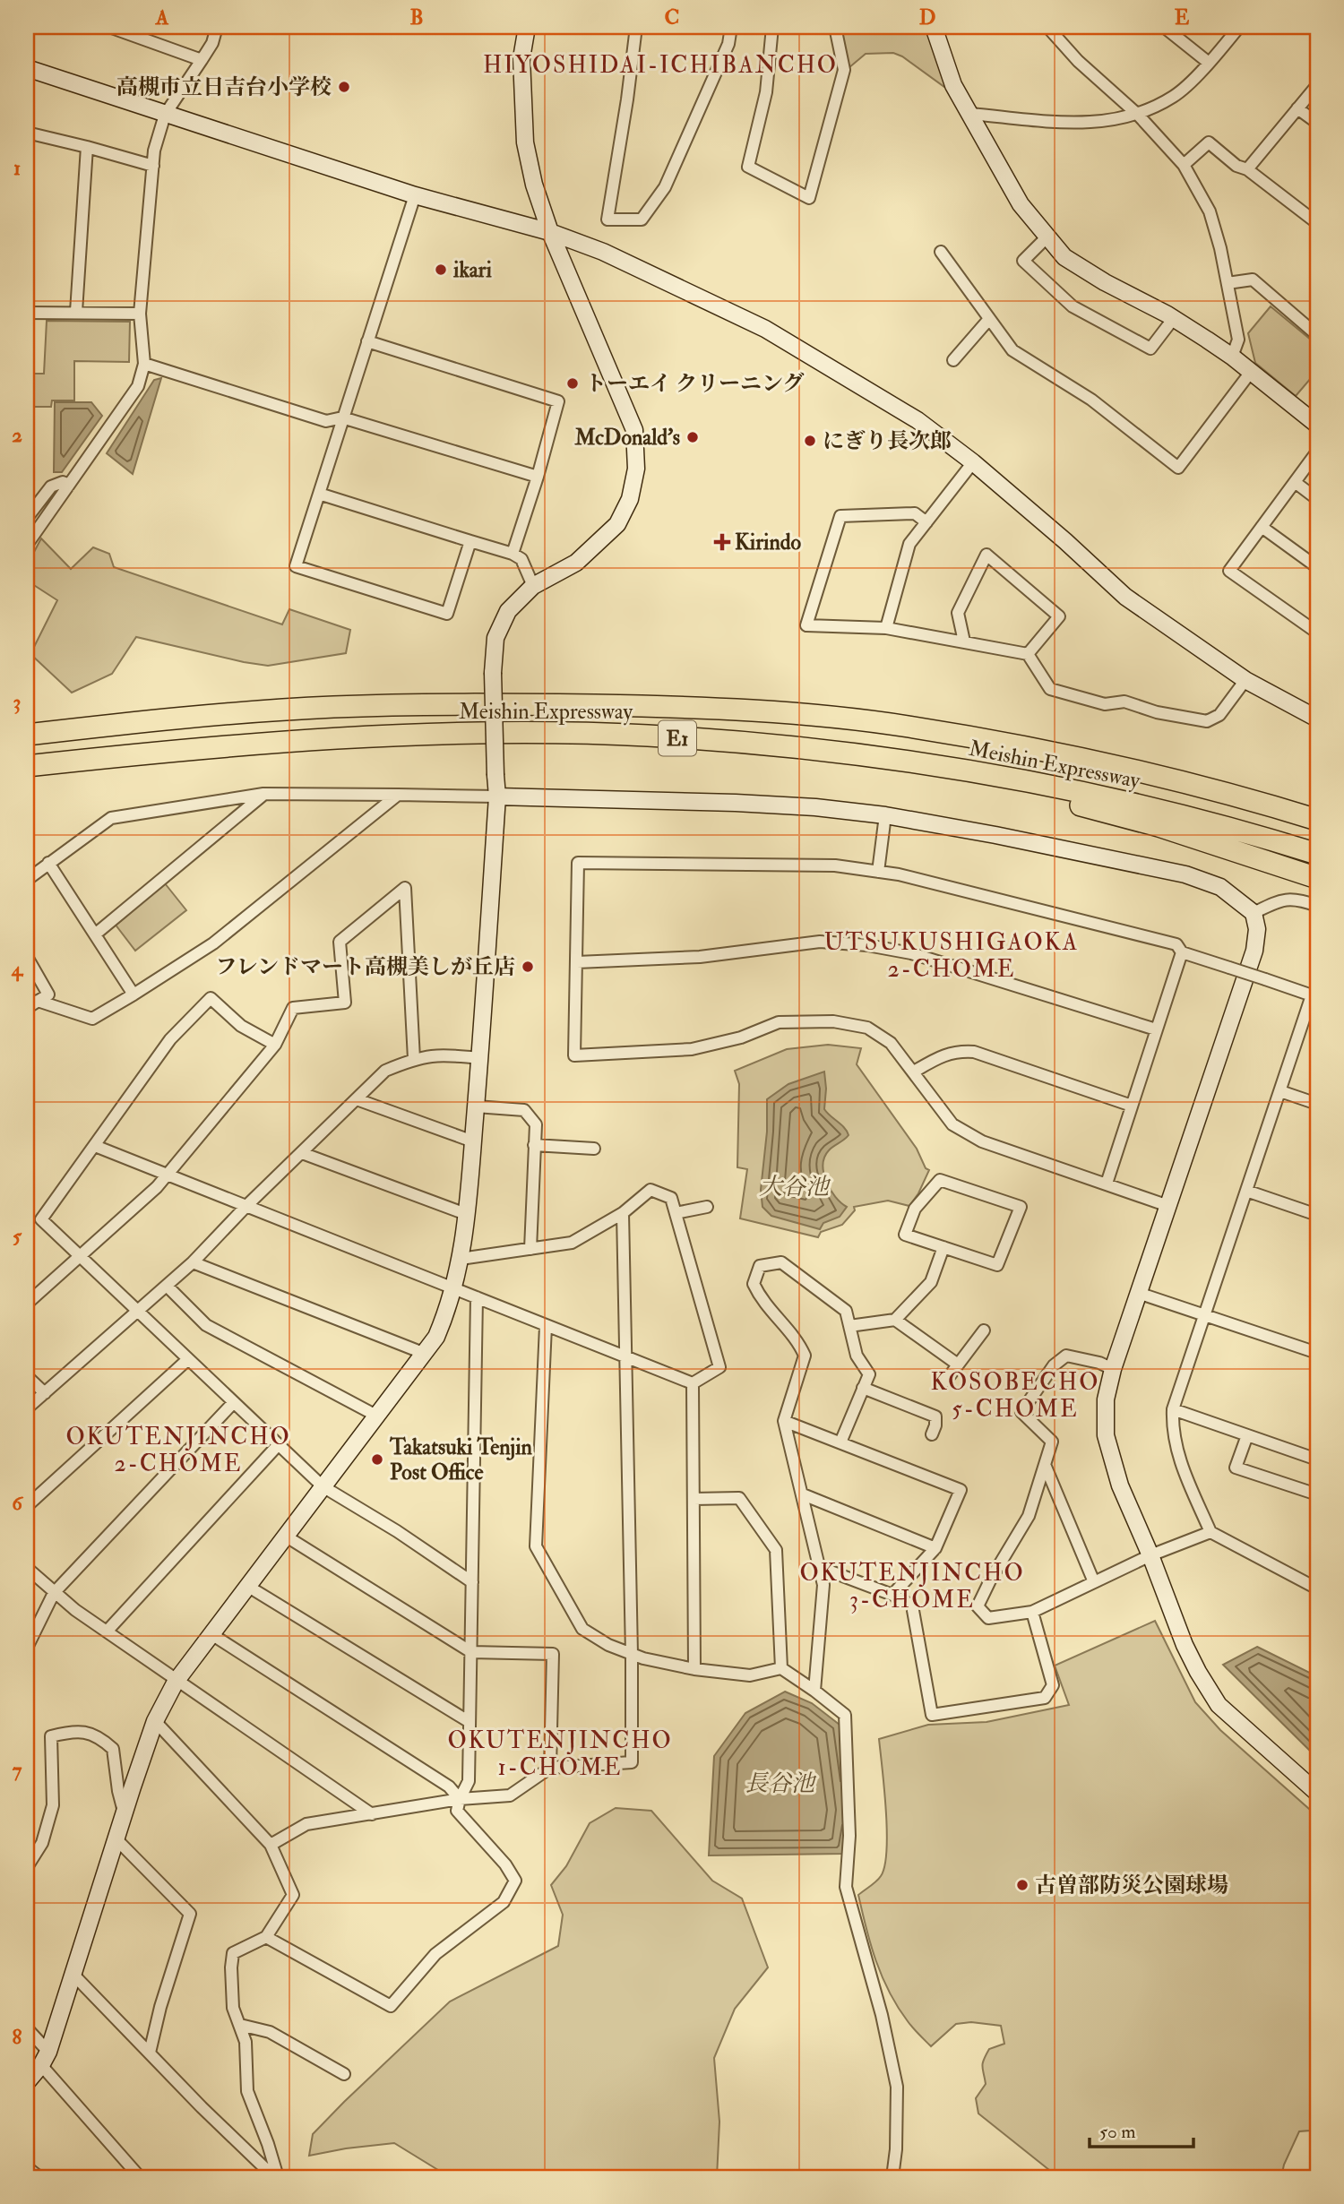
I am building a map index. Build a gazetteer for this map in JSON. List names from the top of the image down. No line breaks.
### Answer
{"streets":{"highway":["Meishin Expressway","E1"]},"districts":["HIYOSHIDAI-ICHIBANCHO","UTSUKUSHIGAOKA 2-CHOME","KOSOBECHO 5-CHOME","OKUTENJINCHO 2-CHOME","OKUTENJINCHO 3-CHOME","OKUTENJINCHO 1-CHOME"],"water":["大谷池","長谷池"],"places":{"other":["高槻市立日吉台小学校","ikari","トーエイ クリーニング","McDonald's","にぎり長次郎","フレンドマート高槻美しが丘店","Takatsuki Tenjin Post Office","古曽部防災公園球場"],"health":["Kirindo"]},"scale_bar":"50 m","grid":{"columns":["A","B","C","D","E"],"rows":["1","2","3","4","5","6","7","8"]}}
